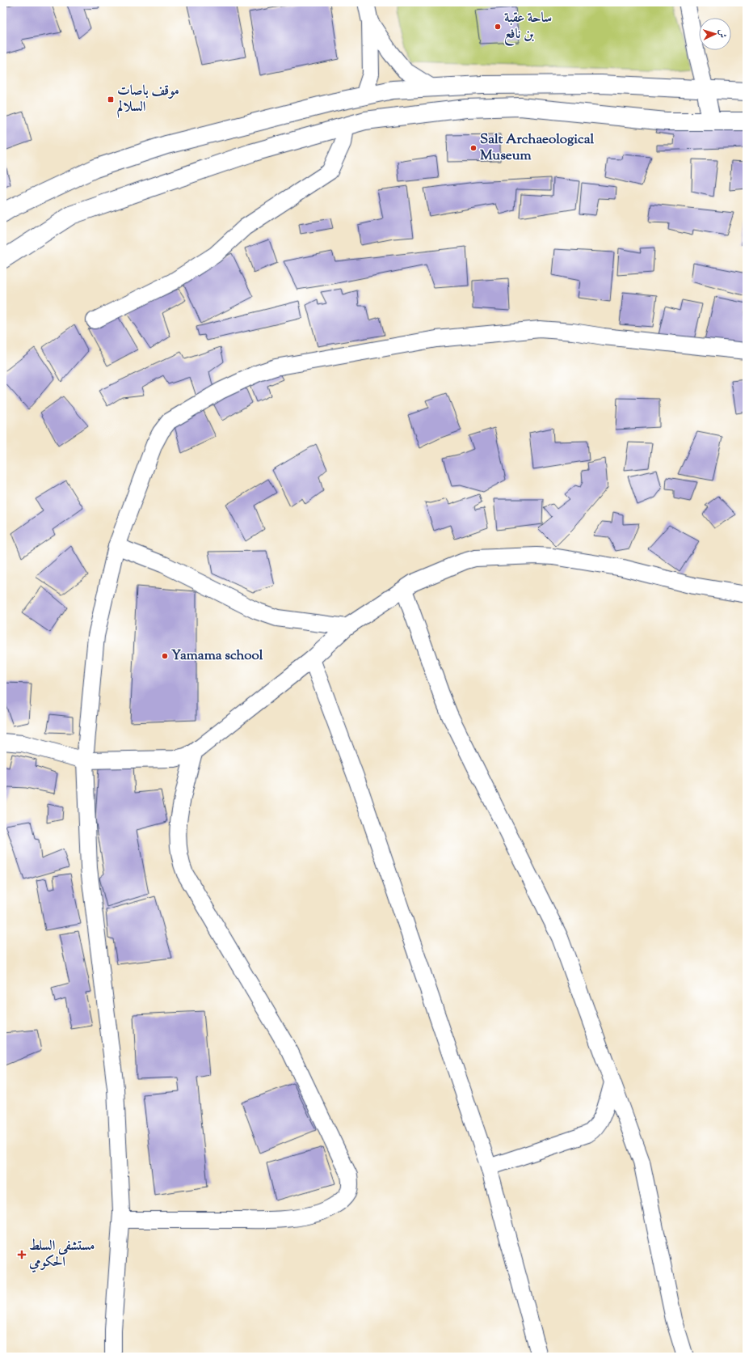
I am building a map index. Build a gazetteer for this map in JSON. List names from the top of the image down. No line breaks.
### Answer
{"places":{"other":["ساحة عقبة بن نافع","Salt Archaeological Museum","Yamama school"],"transit":["موقف باصات السلالم"],"health":["مستشفى السلط الحكومي"]},"north":"right"}
